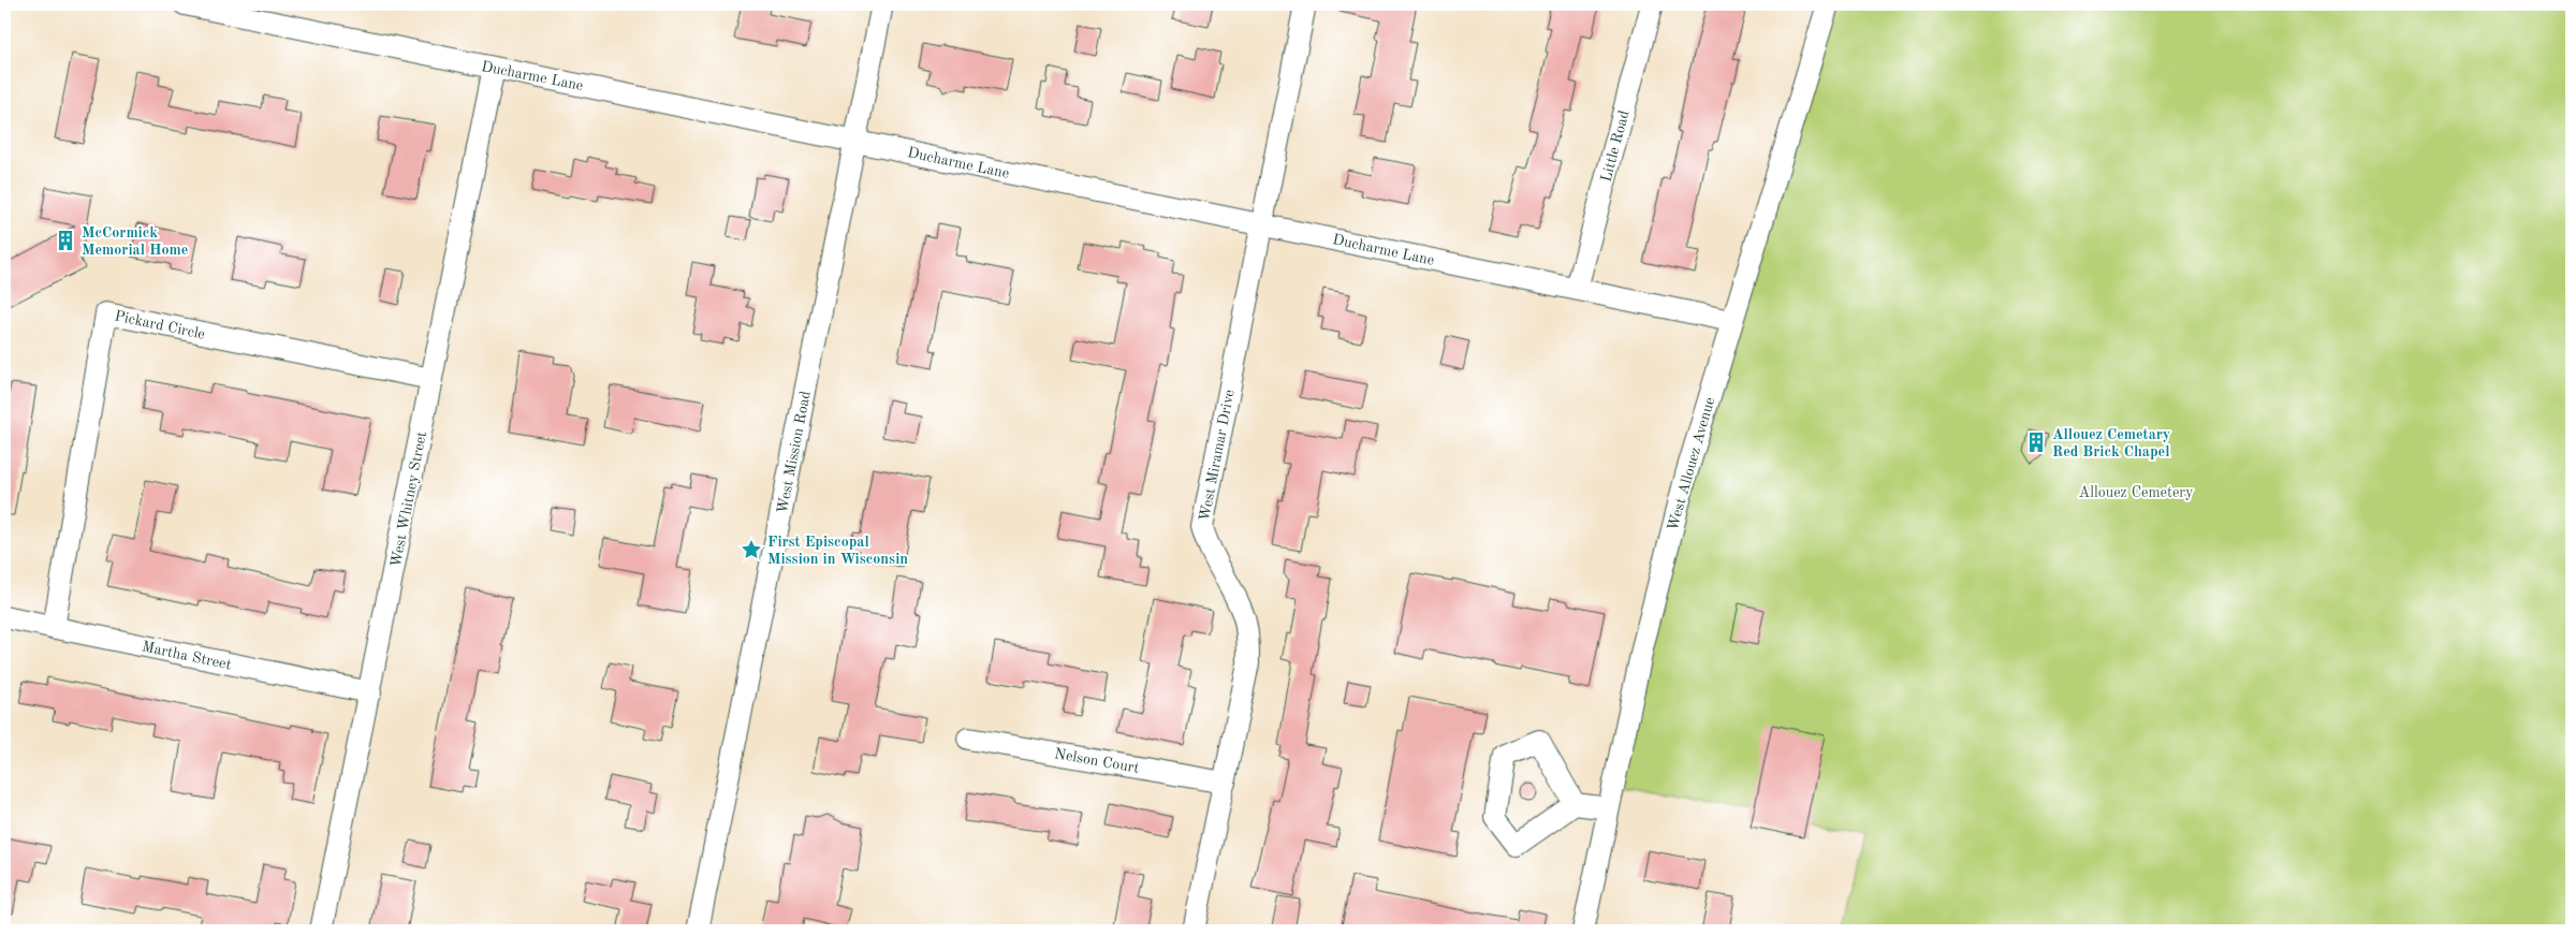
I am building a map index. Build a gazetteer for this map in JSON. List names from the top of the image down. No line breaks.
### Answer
{"streets":{"street":["Ducharme Lane","Little Road","Pickard Circle","West Mission Road","West Miramar Drive","West Allouez Avenue","West Whitney Street","Martha Street","Nelson Court"]},"crossings":[["Ducharme Lane","Little Road"],["Ducharme Lane","West Mission Road"],["Ducharme Lane","West Miramar Drive"],["Ducharme Lane","West Allouez Avenue"],["Ducharme Lane","West Whitney Street"],["Pickard Circle","West Whitney Street"],["Pickard Circle","Martha Street"],["West Miramar Drive","Nelson Court"],["West Whitney Street","Martha Street"]],"parks":["Allouez Cemetery"],"places":{"building":["McCormick Memorial Home","Allouez Cemetary Red Brick Chapel"],"place":["First Episcopal Mission in Wisconsin"]}}
